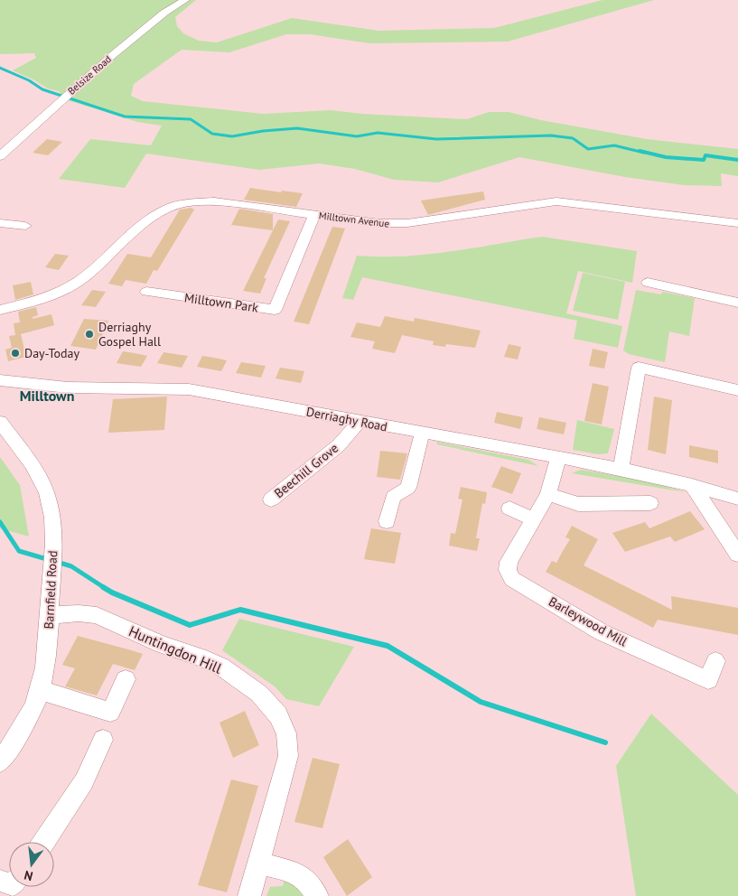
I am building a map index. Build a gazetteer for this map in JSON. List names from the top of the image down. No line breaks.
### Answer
{"streets":{"street":["Belsize Road","Milltown Avenue","Milltown Park","Derriaghy Road","Beechill Grove","Barnfield Road","Barleywood Mill","Huntingdon Hill"]},"crossings":[["Milltown Avenue","Milltown Park"],["Derriaghy Road","Beechill Grove"],["Derriaghy Road","Barleywood Mill"],["Barnfield Road","Huntingdon Hill"]],"districts":["Milltown"],"places":["Derriaghy Gospel Hall","Day-Today"],"north":"bottom"}
